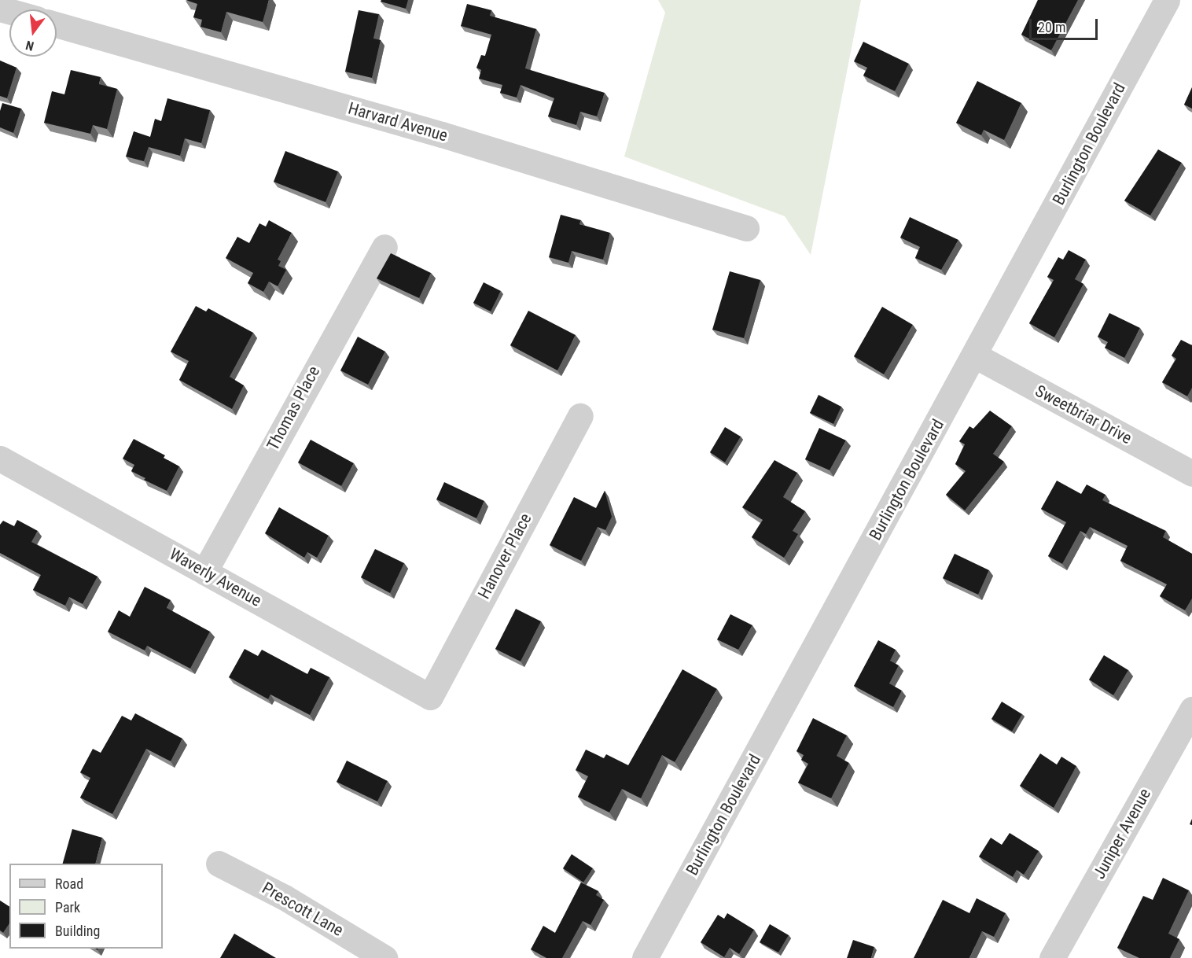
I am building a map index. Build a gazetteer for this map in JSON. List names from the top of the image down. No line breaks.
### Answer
{"streets":{"street":["Harvard Avenue","Burlington Boulevard","Thomas Place","Sweetbriar Drive","Hanover Place","Waverly Avenue","Juniper Avenue","Prescott Lane"]},"crossings":[["Burlington Boulevard","Sweetbriar Drive"],["Thomas Place","Waverly Avenue"],["Hanover Place","Waverly Avenue"]],"legend":["Road","Park","Building"],"scale_bar":"20 m","north":"bottom"}
